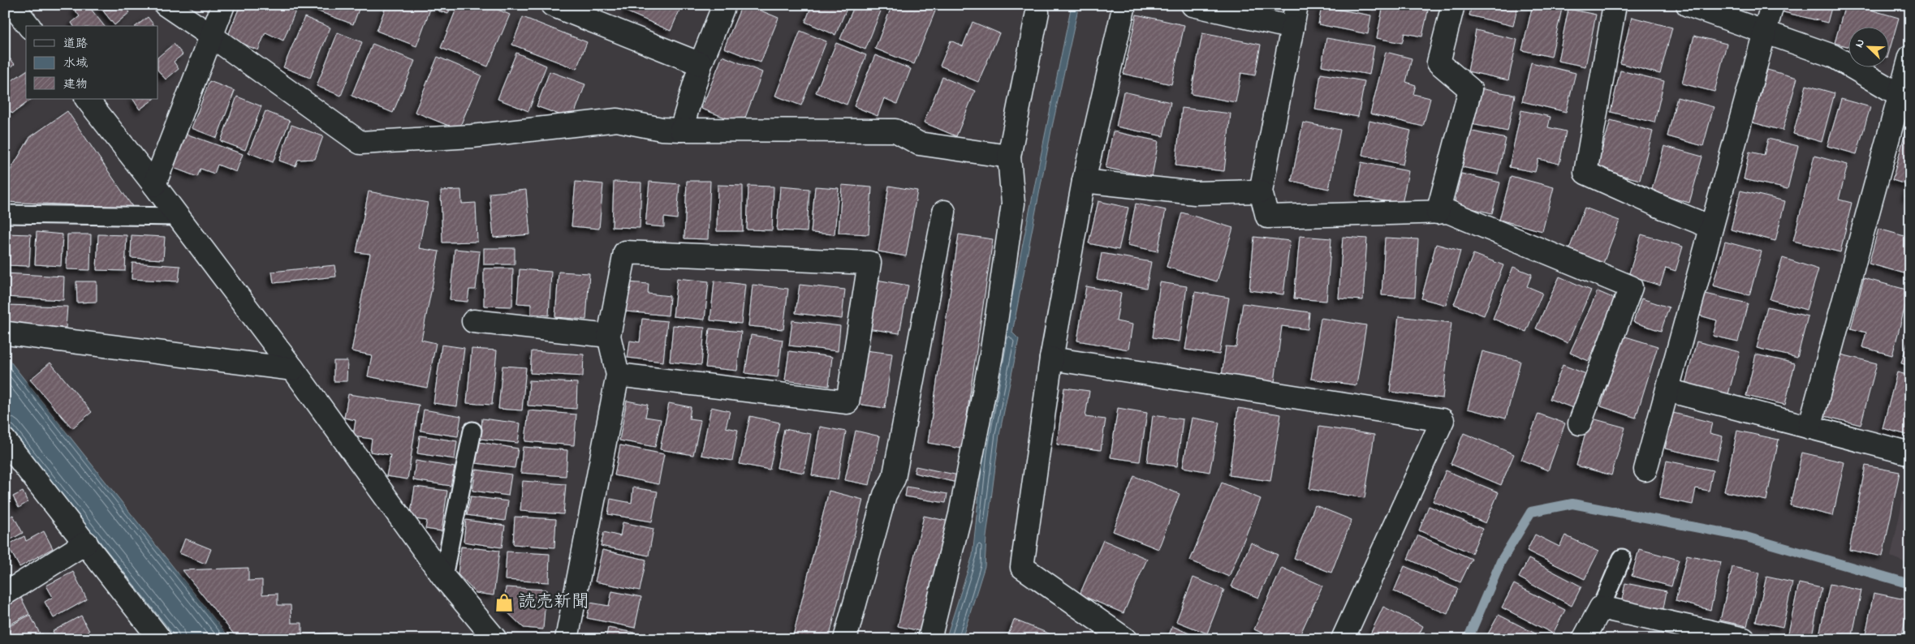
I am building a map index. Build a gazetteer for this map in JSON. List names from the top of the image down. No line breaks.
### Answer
{"places":{"shop":["読売新聞"]},"legend":["道路","水域","建物"],"north":"top left"}
